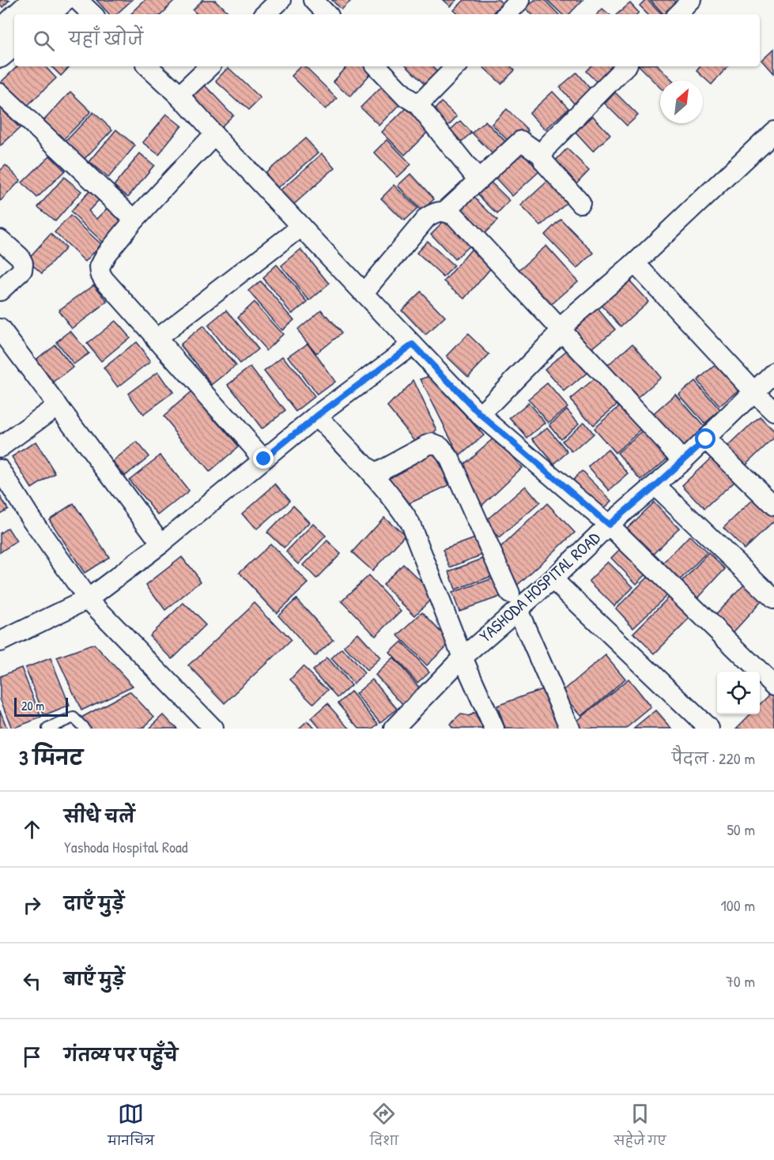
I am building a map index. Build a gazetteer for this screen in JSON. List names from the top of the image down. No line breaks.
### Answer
{"streets":{"street":["YASHODA HOSPITAL ROAD"]},"scale_bar":"20 m","north":"top right","page":{"search":"यहाँ खोजें","scale":"20 m","heading":["3 मिनट","पैदल · 220 m"],"list":[["सीधे चलें","Yashoda Hospital Road","50 m"],["दाएँ मुड़ें","100 m"],["बाएँ मुड़ें","70 m"],"गंतव्य पर पहुँचे"],"nav":["मानचित्र","दिशा","सहेजे गए"]}}
